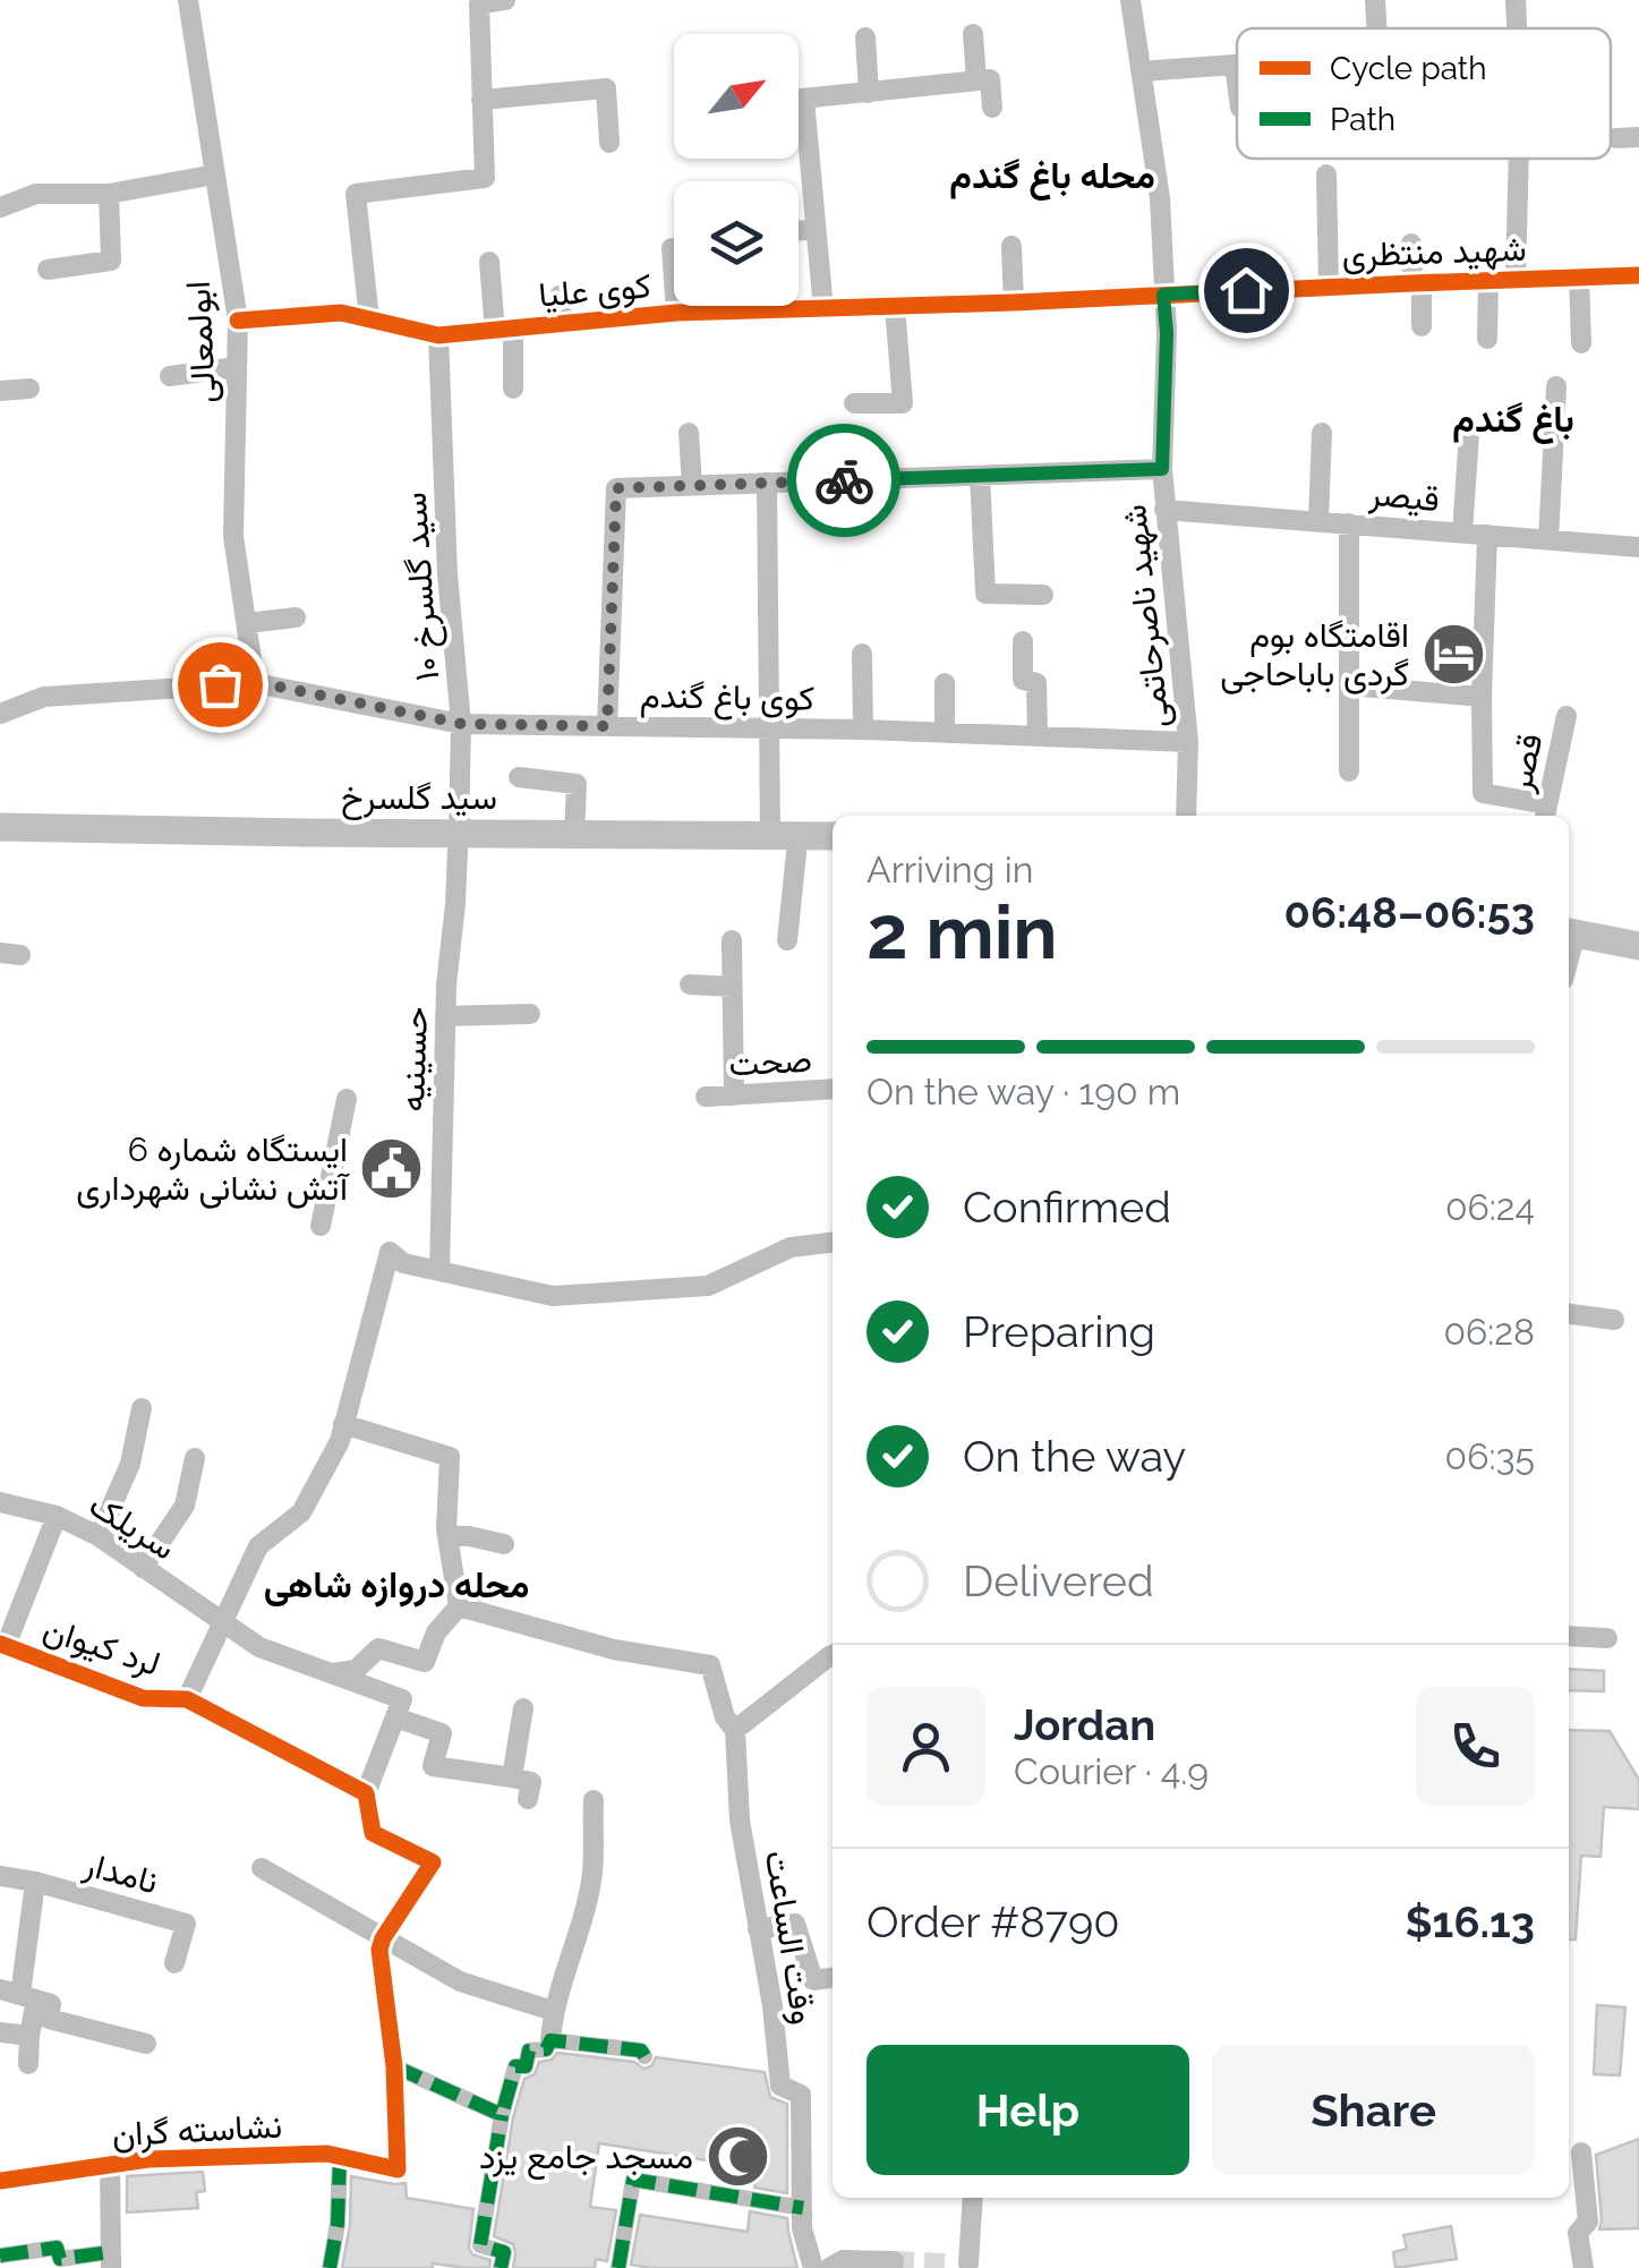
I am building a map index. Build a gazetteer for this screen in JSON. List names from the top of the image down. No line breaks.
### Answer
{"streets":{"main road":["سید گلسرخ"],"street":["شهید منتظری","کوی علیا","ابولمعالی","قیصر","سید گلسرخ ۱۰","شهید ناصرحاتمی","کوی باغ گندم","قصر","حسینیه","صحت","سریلک","لرد کیوان","نامدار","وقت الساعت","نشاسته گران"]},"crossings":[["شهید منتظری","کوی علیا"],["شهید منتظری","شهید ناصرحاتمی"],["کوی علیا","ابولمعالی"],["کوی علیا","سید گلسرخ ۱۰"],["کوی علیا","شهید ناصرحاتمی"],["ابولمعالی","کوی باغ گندم"],["قیصر","شهید ناصرحاتمی"],["سید گلسرخ ۱۰","کوی باغ گندم"],["سید گلسرخ ۱۰","سید گلسرخ"],["سید گلسرخ ۱۰","حسینیه"],["شهید ناصرحاتمی","کوی باغ گندم"],["سید گلسرخ","حسینیه"],["حسینیه","لرد کیوان"],["سریلک","لرد کیوان"]],"districts":["محله باغ گندم","باغ گندم","محله دروازه شاهی"],"places":{"hotel":["اقامتگاه بوم گردی باباحاجی"],"public building":["ایستگاه شماره 6 آتش نشانی شهرداری"],"mosque":["مسجد جامع یزد"]},"legend":["Cycle path","Path"],"north":"top right","page":{"heading":["2 min","Arriving in","06:48–06:53"],"panel":["Jordan","Courier · 4.9","Order #8790","$16.13"],"bar":"On the way · 190 m","list":[["Confirmed","06:24"],["Preparing","06:28"],["On the way","06:35"],"Delivered"],"buttons":["Help","Share"]}}
